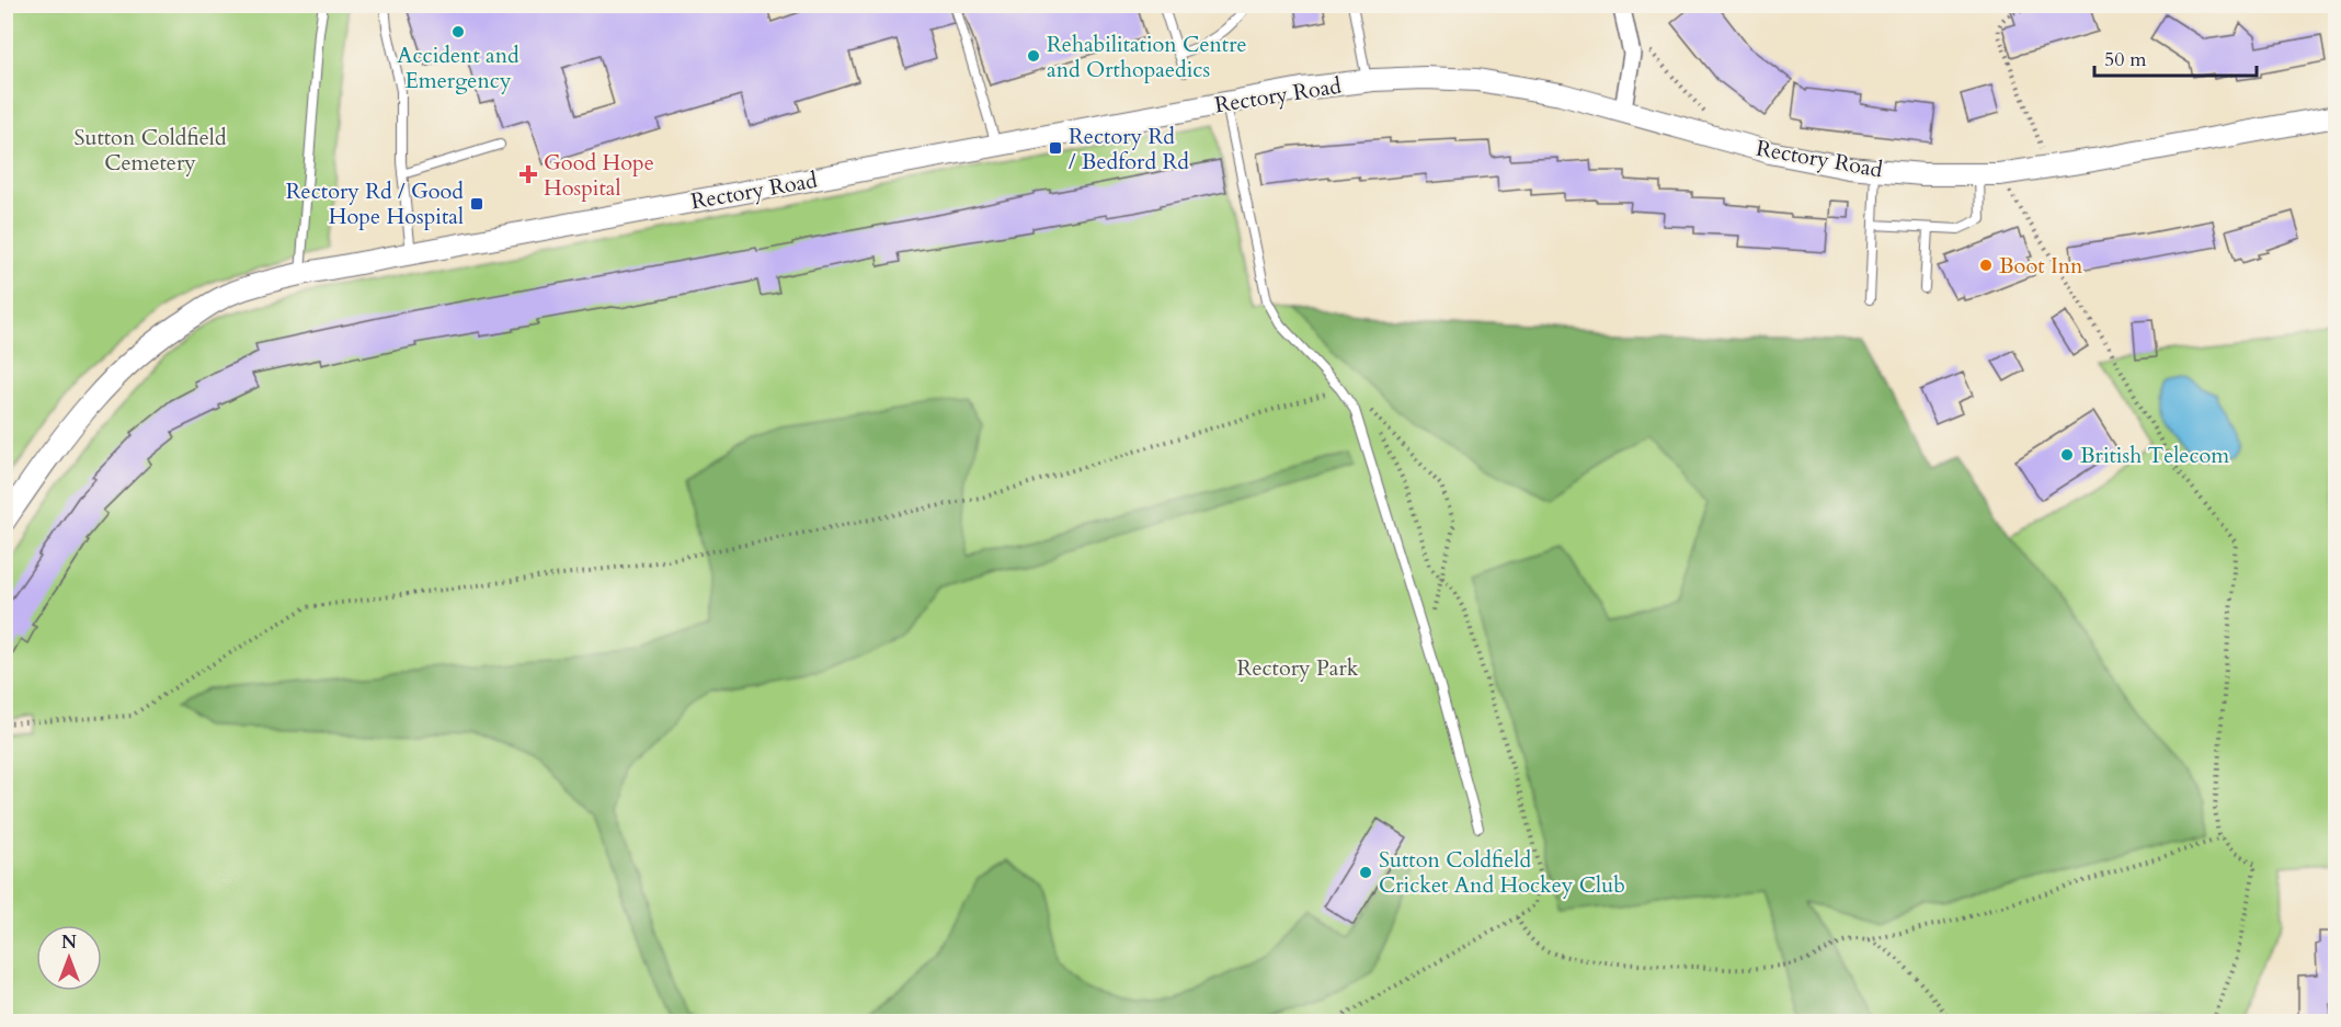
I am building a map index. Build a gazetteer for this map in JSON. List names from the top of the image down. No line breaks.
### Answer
{"streets":{"street":["Rectory Road"]},"parks":["Sutton Coldfield Cemetery","Rectory Park"],"places":{"other":["Accident and Emergency","Rehabilitation Centre and Orthopaedics","Boot Inn","British Telecom","Sutton Coldfield Cricket And Hockey Club"],"transit":["Rectory Rd / Bedford Rd","Rectory Rd / Good Hope Hospital"],"health":["Good Hope Hospital"]},"scale_bar":"50 m","north":"top"}
